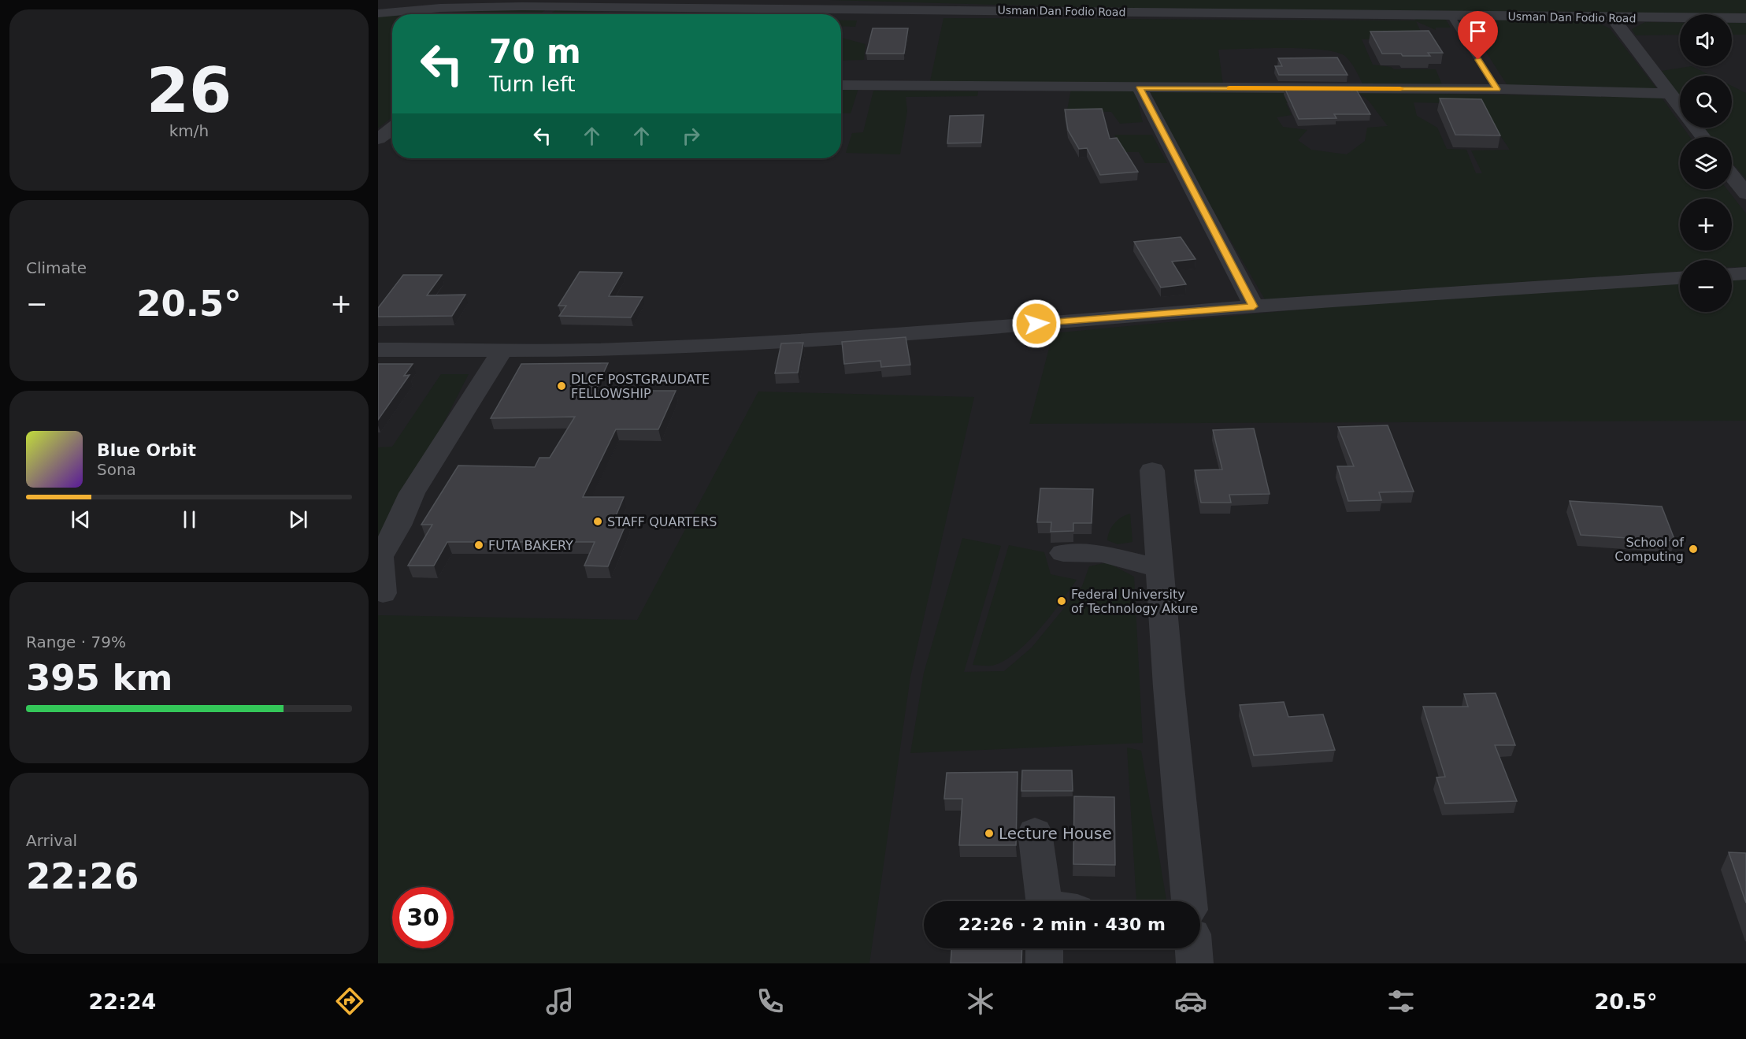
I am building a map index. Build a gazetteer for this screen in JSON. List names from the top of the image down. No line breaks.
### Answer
{"streets":{"street":["Usman Dan Fodio Road"]},"places":["DLCF POSTGRAUDATE FELLOWSHIP","STAFF QUARTERS","FUTA BAKERY","School of Computing","Federal University of Technology Akure","Lecture House"],"page":{"tile":[["26","km/h"],"Climate",["Range · 79%","395 km"],["Arrival","22:26"]],"map_buttons":["+","−"],"turn":["70 m","Turn left"],"heat":["−","20.5°","+"],"song":["Blue Orbit","Sona"],"limit":"30","trip":"22:26 · 2 min · 430 m","tabs":["22:24","20.5°"]}}
